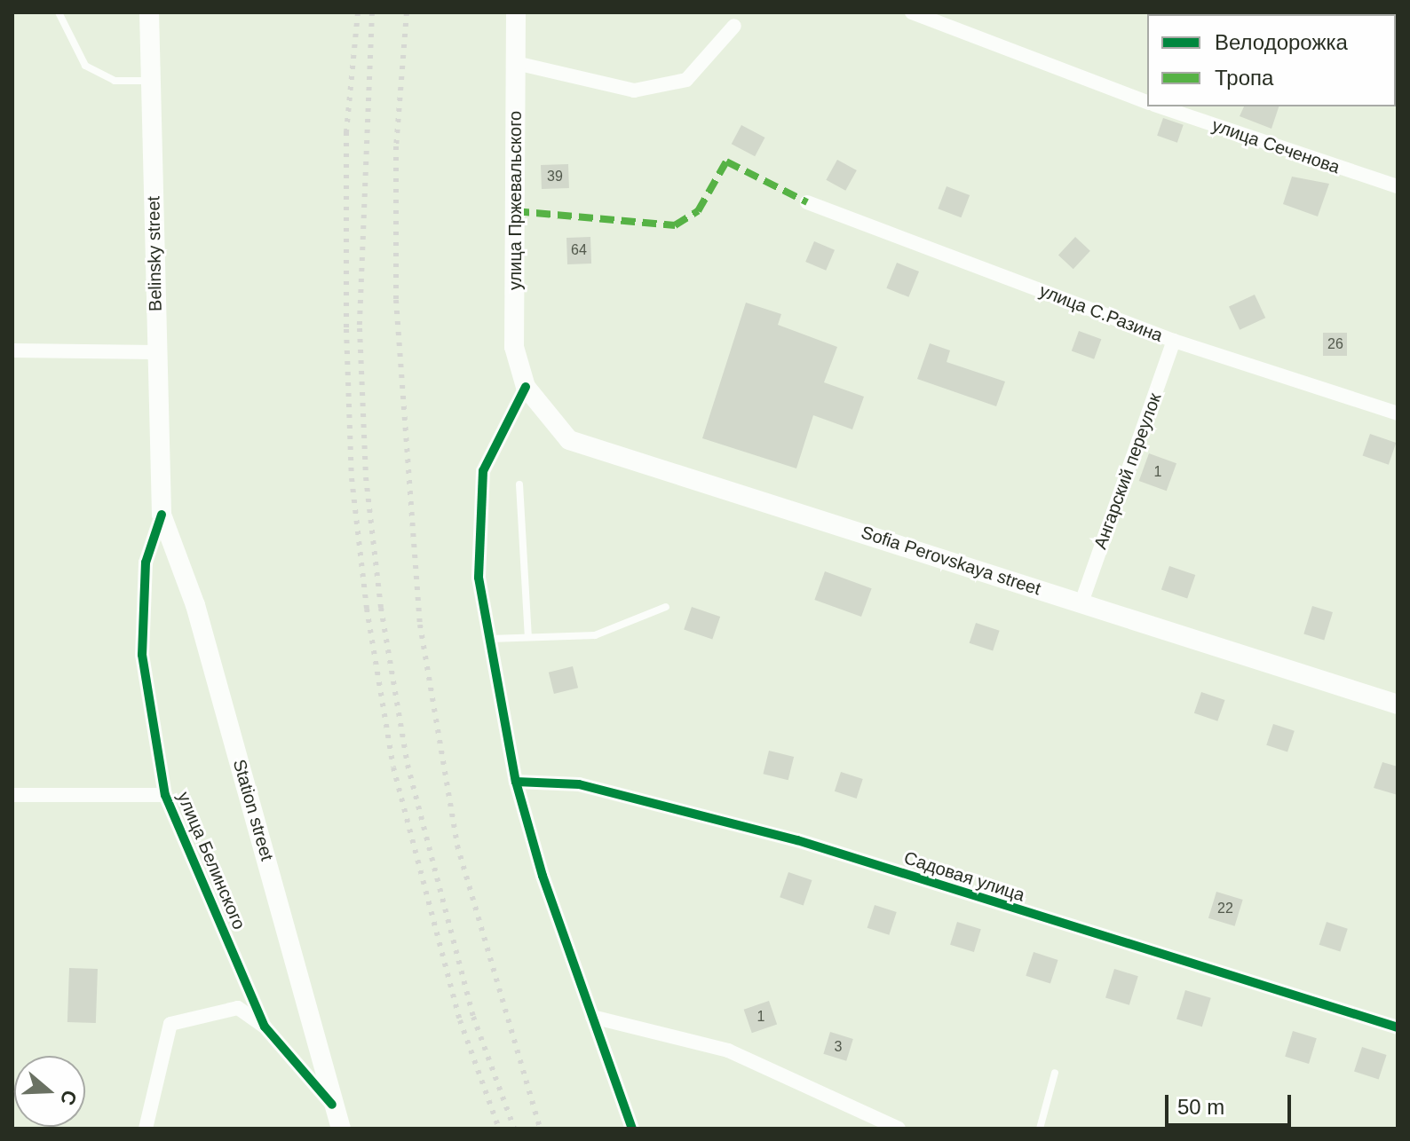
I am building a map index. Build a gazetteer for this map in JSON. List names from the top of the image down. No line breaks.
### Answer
{"streets":{"main road":["улица Пржевальского","Belinsky street","Sofia Perovskaya street","Station street"],"street":["улица Сеченова","улица С.Разина","Ангарский переулок","улица Белинского","Садовая улица"]},"crossings":[["улица Пржевальского","Sofia Perovskaya street"],["Belinsky street","Station street"],["улица С.Разина","Ангарский переулок"],["Ангарский переулок","Sofia Perovskaya street"],["Station street","улица Белинского"]],"house_numbers":["39","64","26","1","22","1","3"],"legend":["Велодорожка","Тропа"],"scale_bar":"50 m","north":"right"}
